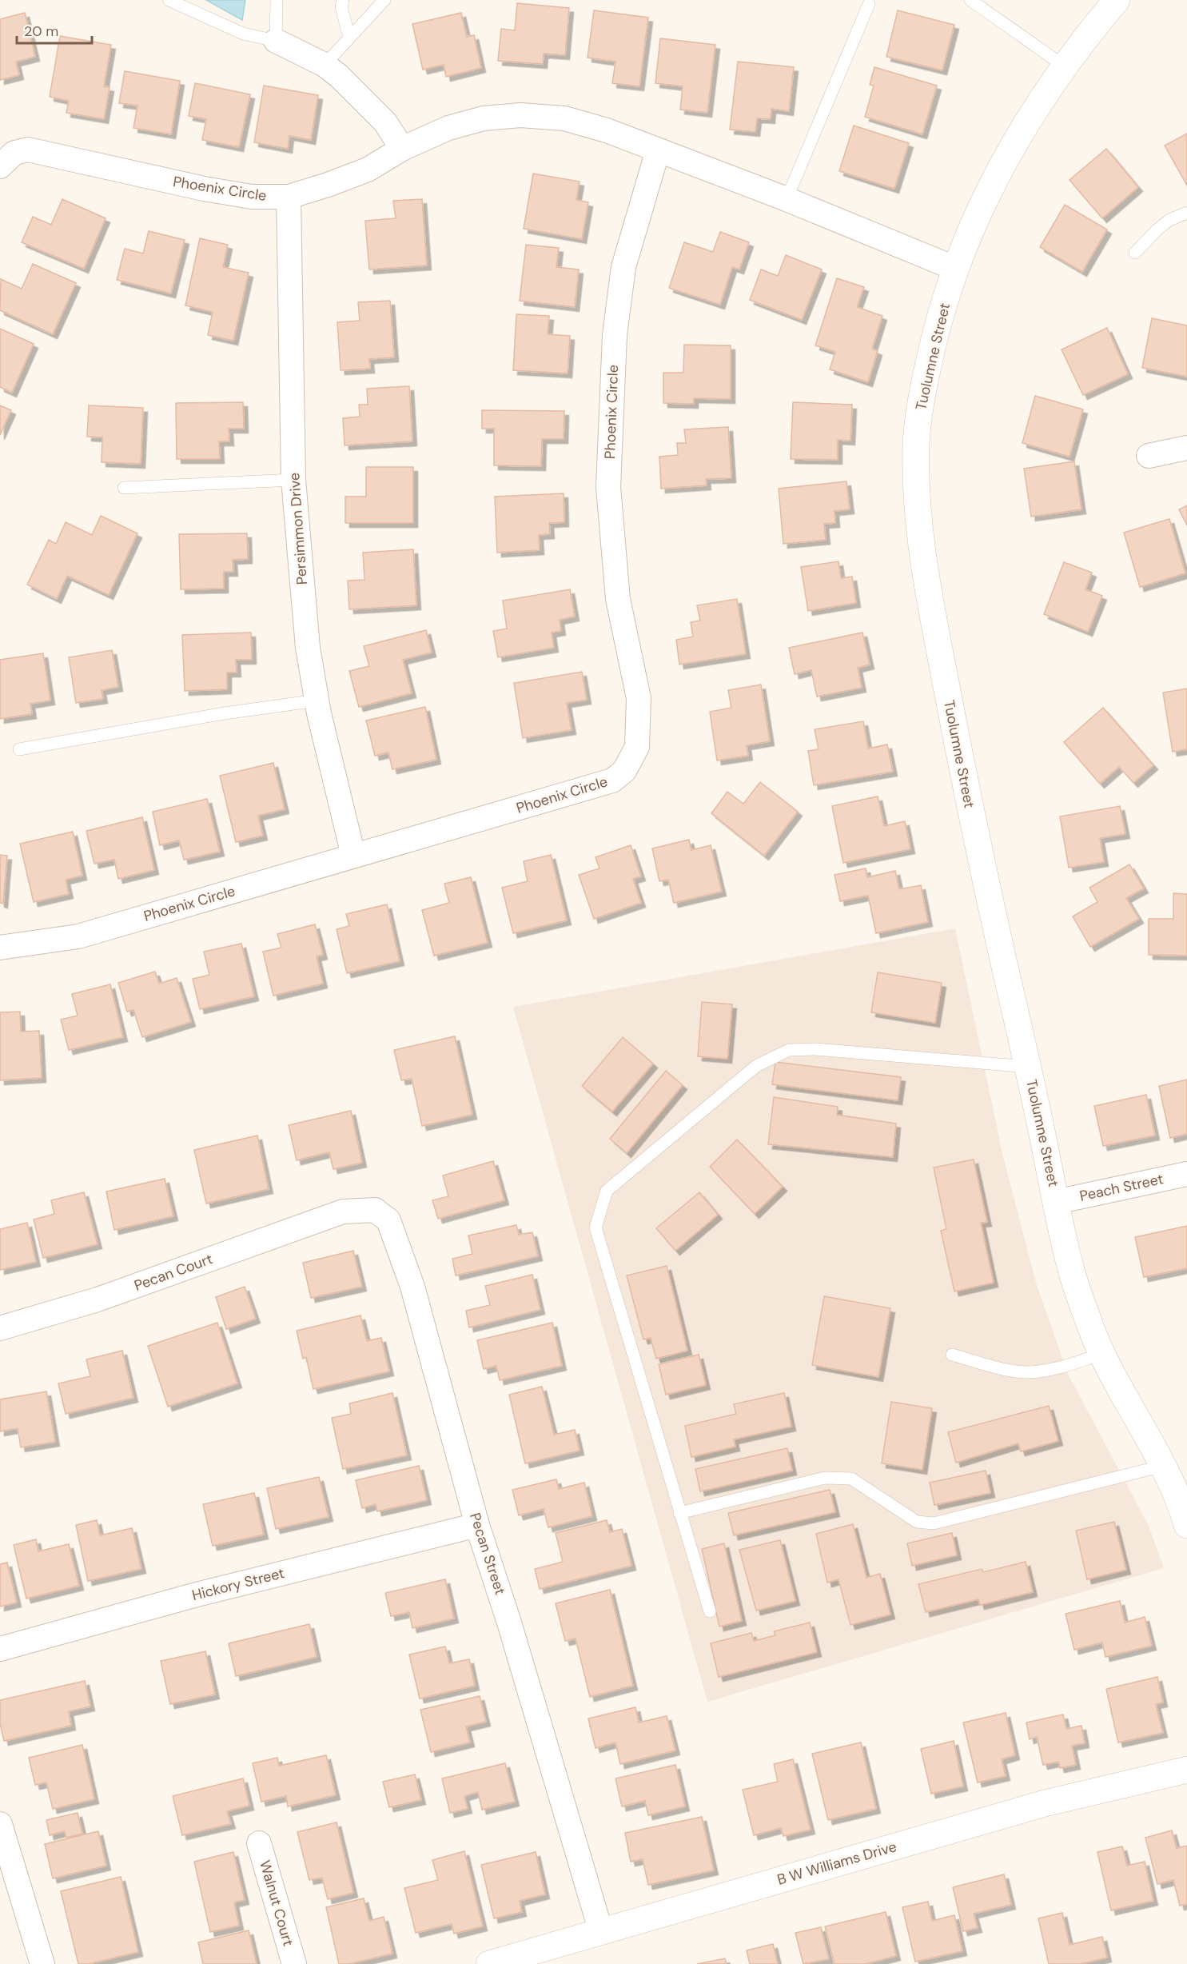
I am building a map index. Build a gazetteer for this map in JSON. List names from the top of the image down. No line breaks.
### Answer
{"streets":{"main road":["Tuolumne Street","B W Williams Drive"],"street":["Phoenix Circle","Persimmon Drive","Peach Street","Pecan Court","Pecan Street","Hickory Street","Walnut Court"]},"crossings":[["Phoenix Circle","Tuolumne Street"],["Phoenix Circle","Persimmon Drive"],["Tuolumne Street","Peach Street"],["Pecan Court","Pecan Street"],["Pecan Street","Hickory Street"],["Pecan Street","B W Williams Drive"]],"scale_bar":"20 m"}
